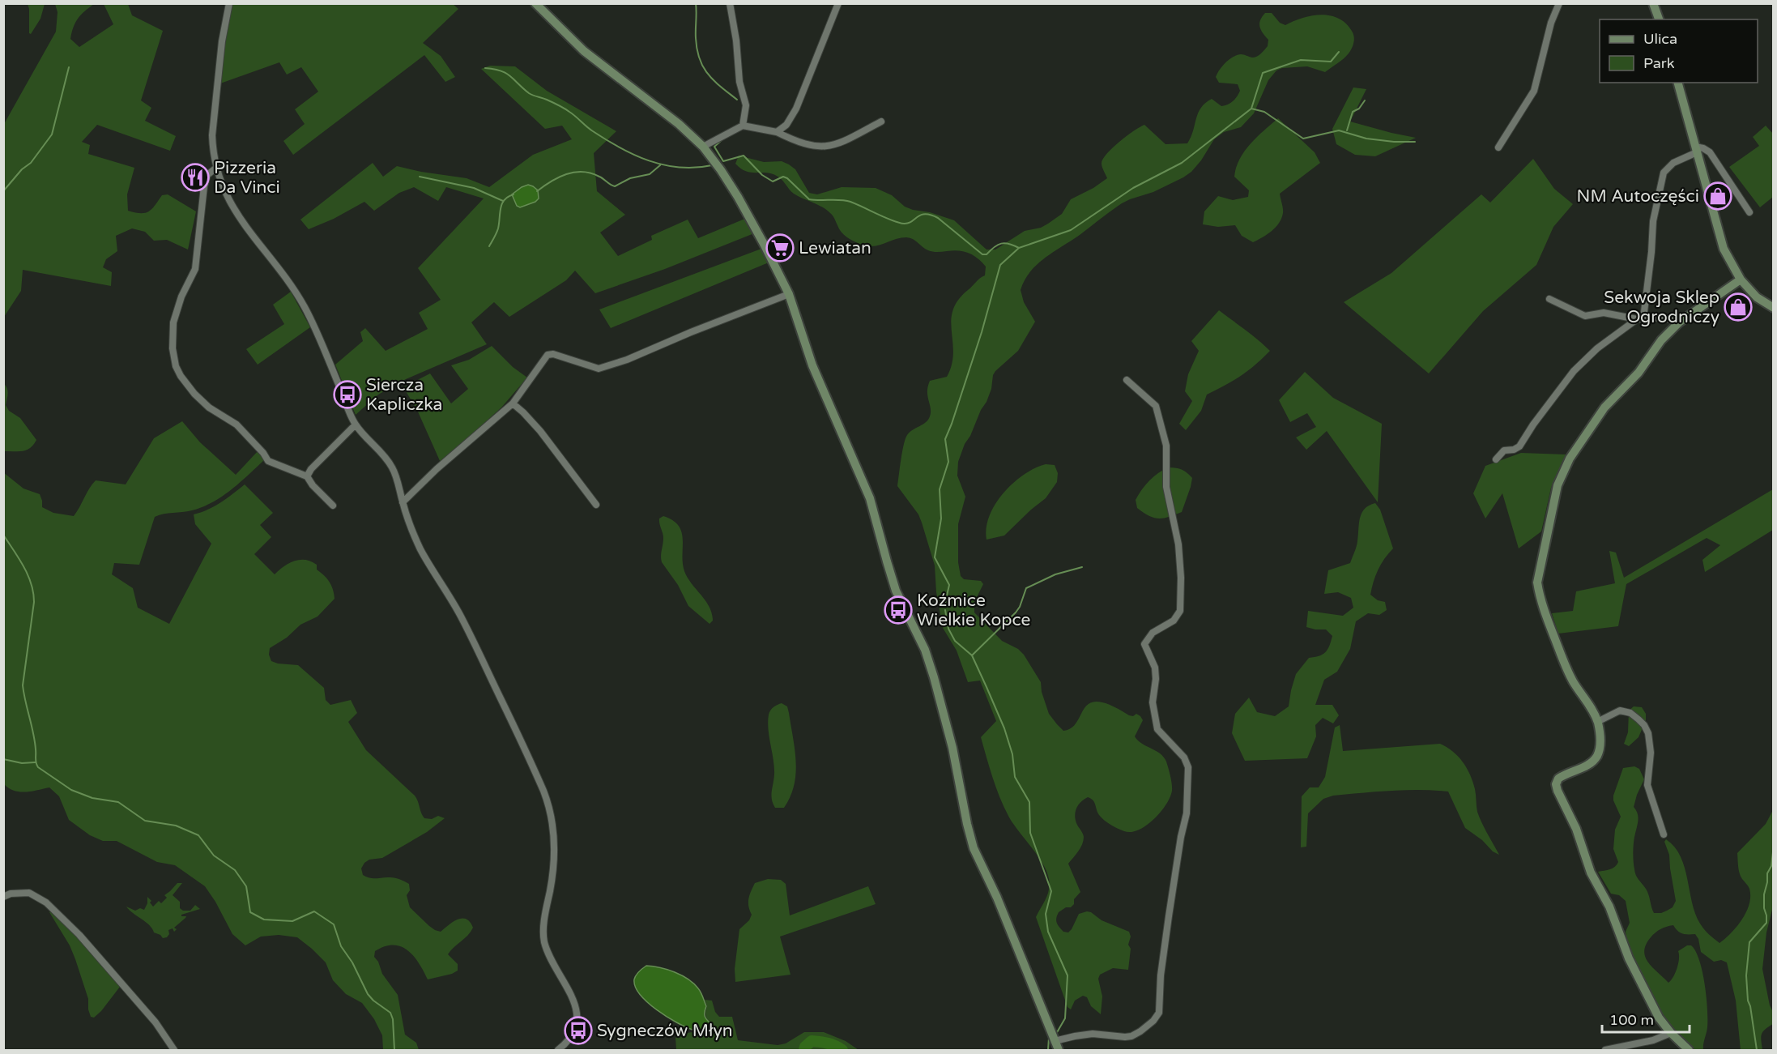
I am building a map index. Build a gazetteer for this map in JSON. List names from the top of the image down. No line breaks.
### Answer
{"places":{"restaurant":["Pizzeria Da Vinci"],"shop":["NM Autoczęści","Sekwoja Sklep Ogrodniczy"],"supermarket":["Lewiatan"],"bus stop":["Siercza Kapliczka","Koźmice Wielkie Kopce","Sygneczów Młyn"]},"legend":["Ulica","Park"],"scale_bar":"100 m"}
